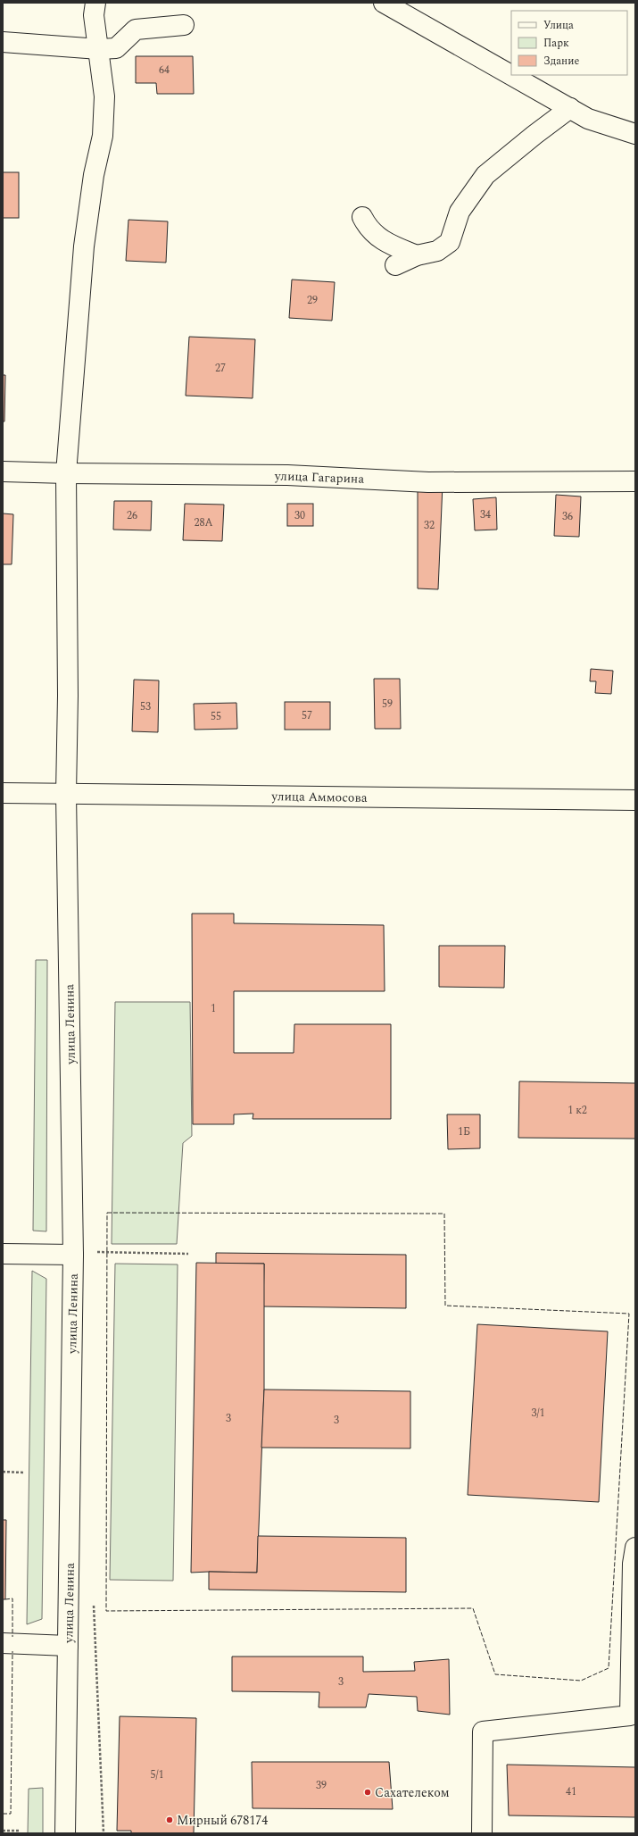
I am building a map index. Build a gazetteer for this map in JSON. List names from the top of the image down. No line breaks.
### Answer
{"streets":{"street":["улица Гагарина","улица Аммосова","улица Ленина"]},"crossings":[["улица Гагарина","улица Ленина"],["улица Аммосова","улица Ленина"]],"places":["Сахателеком","Мирный 678174"],"house_numbers":["64","29","27","34","26","30","36","28А","32","59","53","57","55","1","1 к2","1Б","3/1","3","3","3","5/1","39","41"],"legend":["Улица","Парк","Здание"]}
